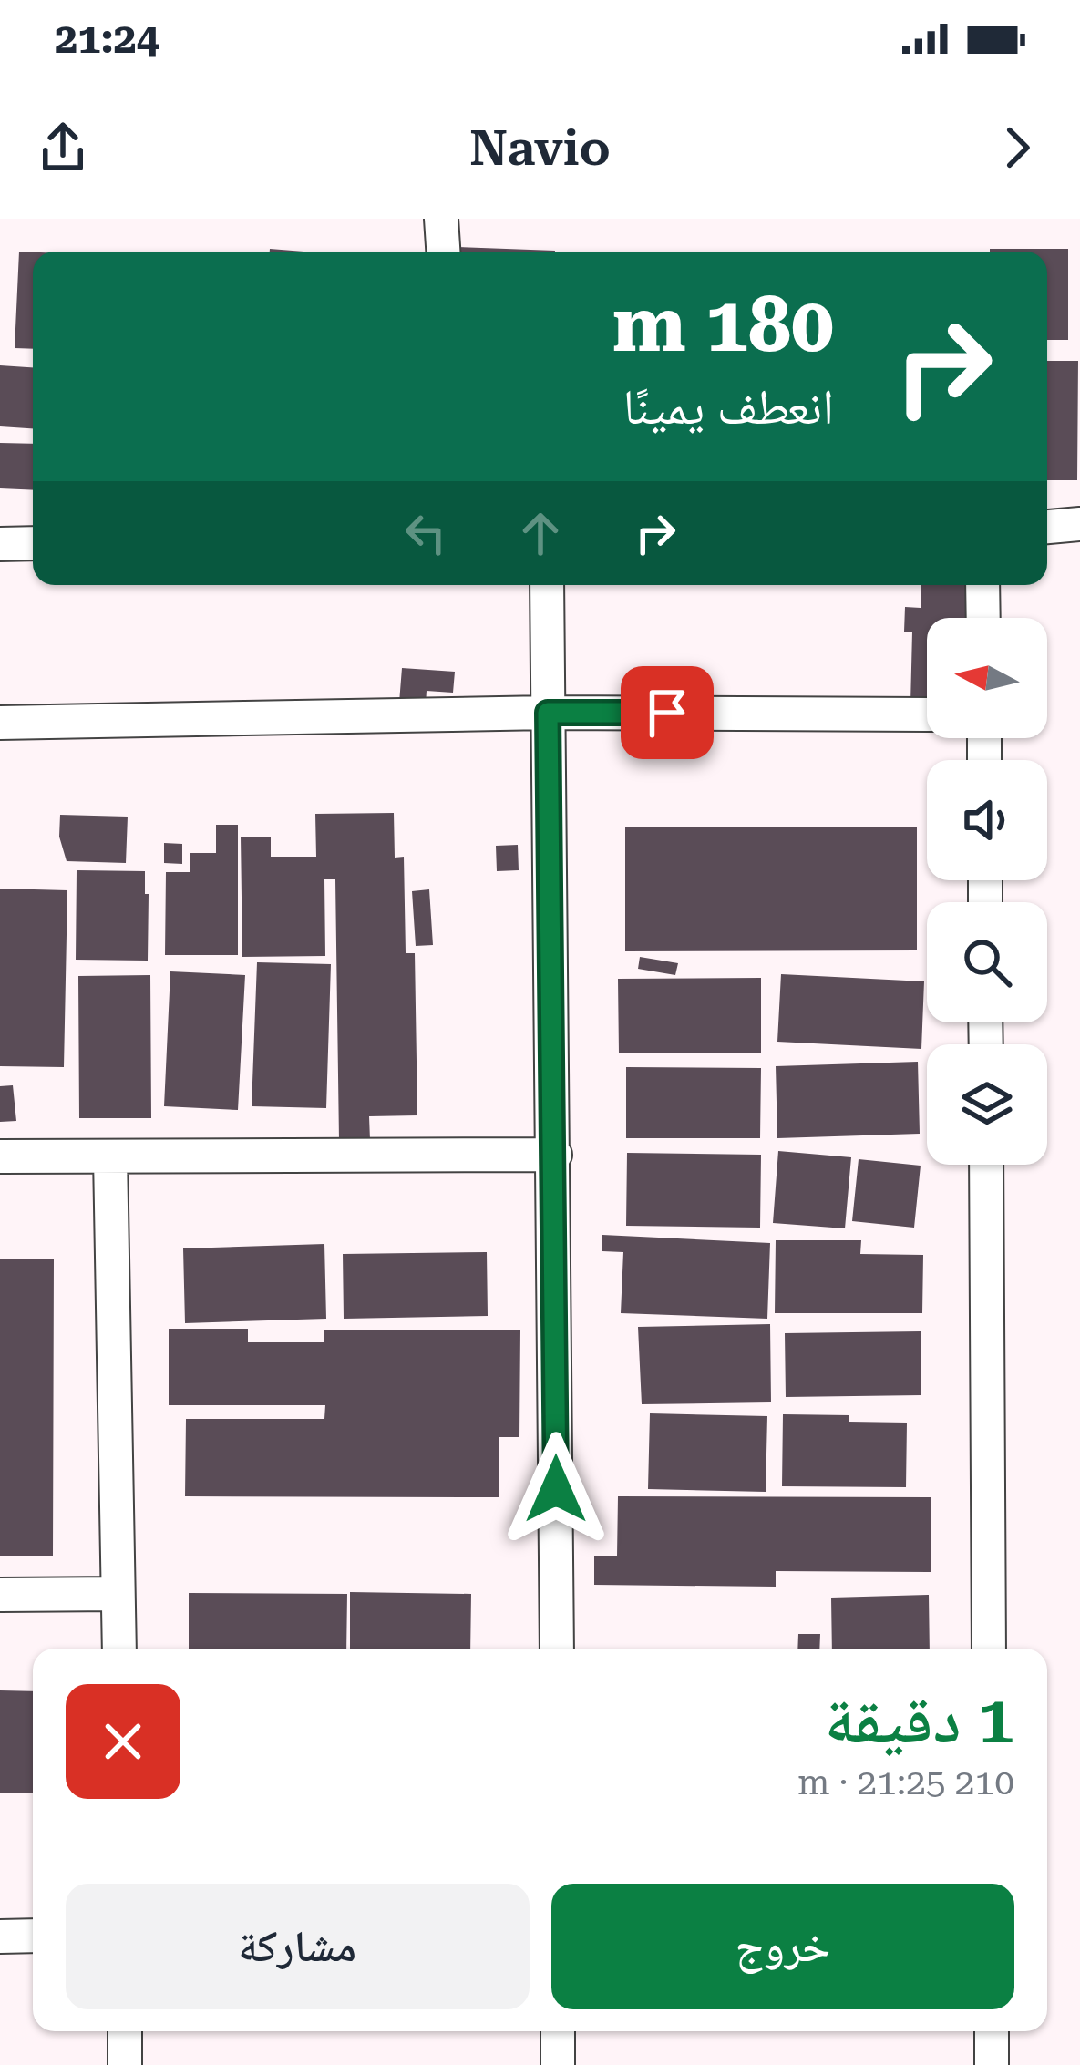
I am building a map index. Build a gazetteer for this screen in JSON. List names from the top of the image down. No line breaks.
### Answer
{"north":"left","page":{"status":"21:24","header":"Navio","turn":["180 m","انعطف يمينًا"],"heading":["1 دقيقة","210 m · 21:25"],"buttons":["خروج","مشاركة"]}}
